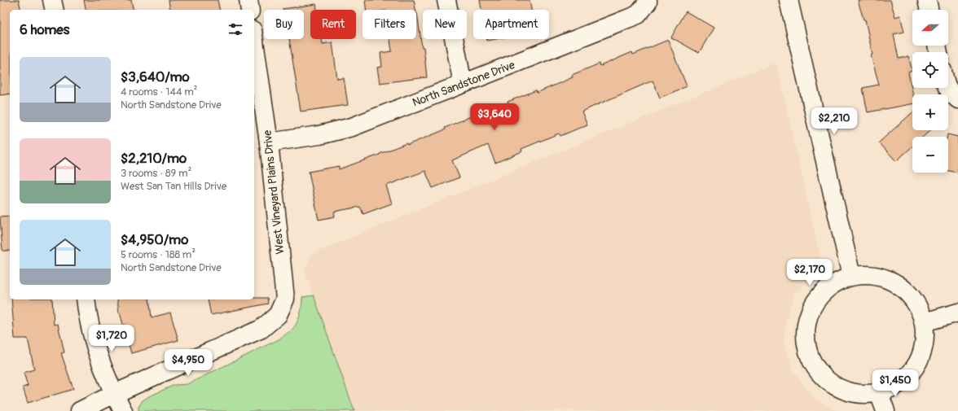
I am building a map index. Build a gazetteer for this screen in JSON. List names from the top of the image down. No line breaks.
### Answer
{"streets":{"street":["North Sandstone Drive","West Vineyard Plains Drive"]},"crossings":[["North Sandstone Drive","West Vineyard Plains Drive"]],"north":"left","page":{"map_buttons":["+","−"],"chip":["Buy","Rent","Filters","New","Apartment"],"heading":"6 homes","list":[{"name":"$3,640/mo","note":"4 rooms · 144 m² · North Sandstone Drive"},{"name":"$2,210/mo","note":"3 rooms · 89 m² · West San Tan Hills Drive"},{"name":"$4,950/mo","note":"5 rooms · 188 m² · North Sandstone Drive"}],"price":["$3,640","$2,210","$2,170","$1,720","$4,950","$1,450"]}}
